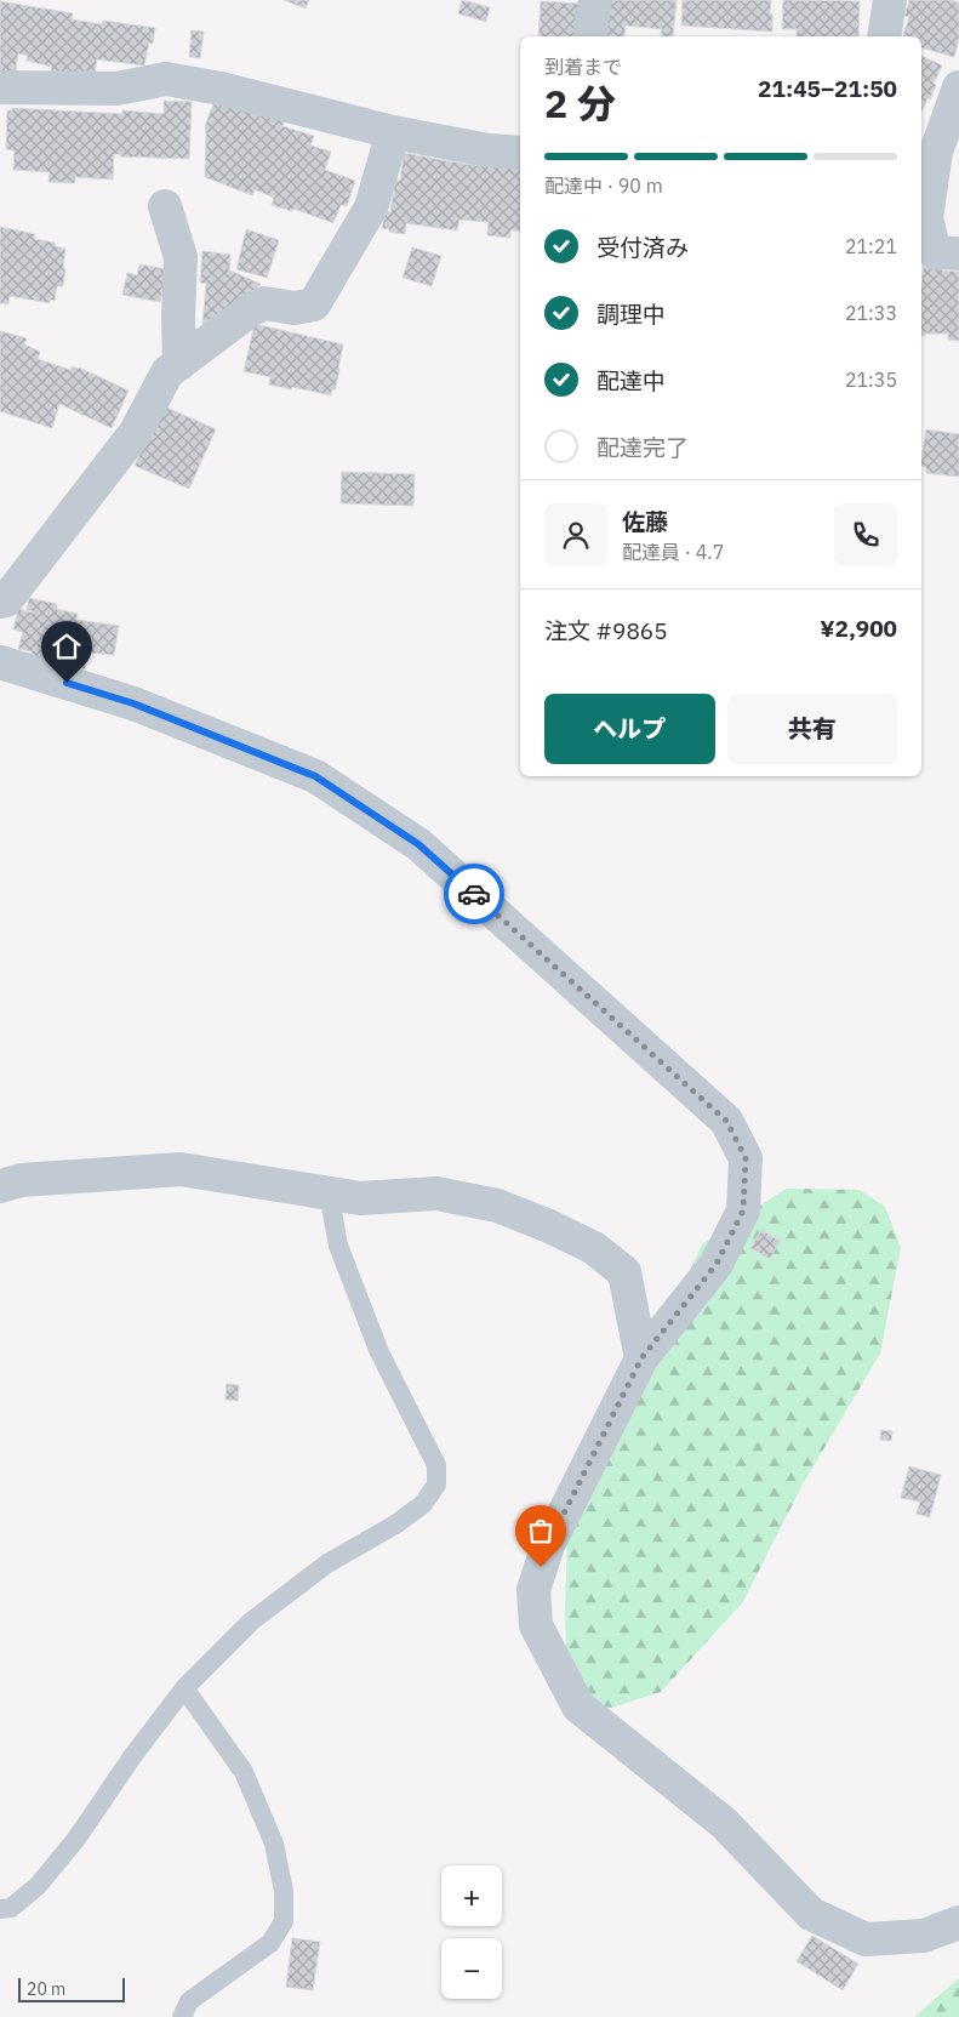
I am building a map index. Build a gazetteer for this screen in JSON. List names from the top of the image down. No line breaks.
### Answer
{"scale_bar":"20 m","page":{"heading":["2 分","到着まで","21:45–21:50"],"panel":["佐藤","配達員 · 4.7","注文 #9865","¥2,900"],"bar":"配達中 · 90 m","list":[["受付済み","21:21"],["調理中","21:33"],["配達中","21:35"],"配達完了"],"buttons":["ヘルプ","共有"],"map_buttons":["+","−"],"scale":"20 m"}}
